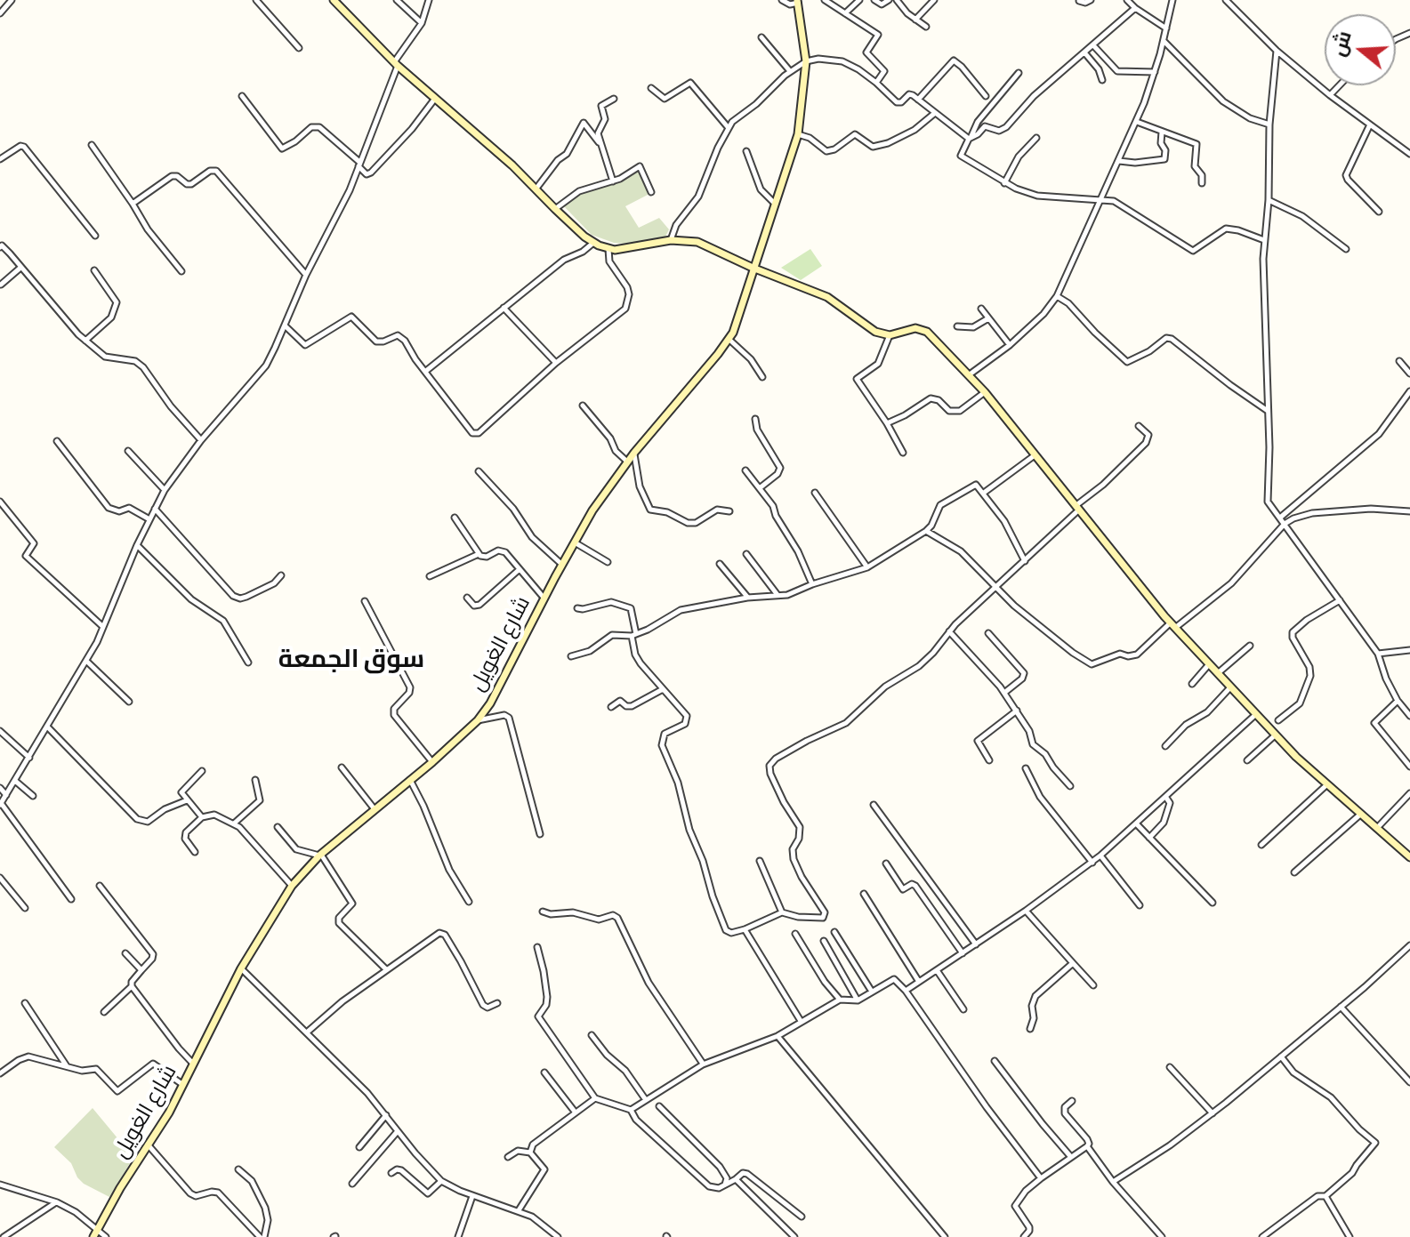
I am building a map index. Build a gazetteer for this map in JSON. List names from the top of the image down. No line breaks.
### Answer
{"streets":{"street":["شارع الغويل"]},"districts":["سوق الجمعة"],"north":"left"}
